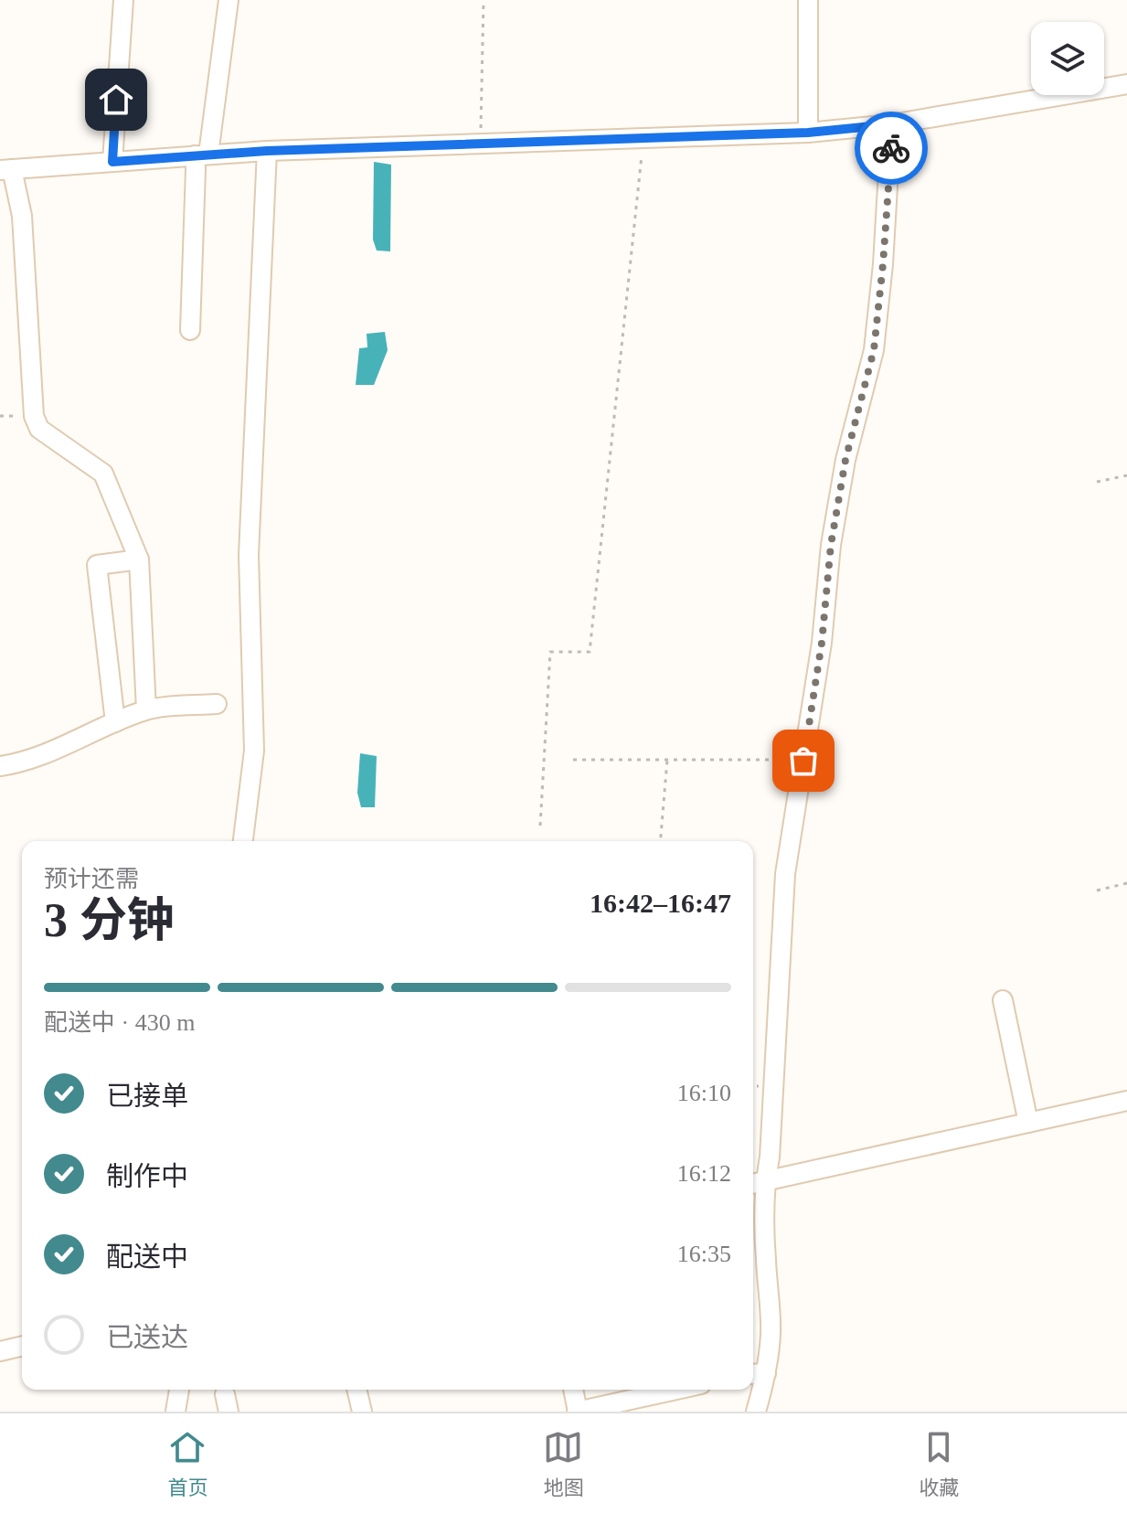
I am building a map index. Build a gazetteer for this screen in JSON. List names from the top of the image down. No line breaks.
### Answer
{"page":{"heading":["3 分钟","预计还需","16:42–16:47"],"bar":"配送中 · 430 m","list":[["已接单","16:10"],["制作中","16:12"],["配送中","16:35"],"已送达"],"tabs":["首页","地图","收藏"]}}
